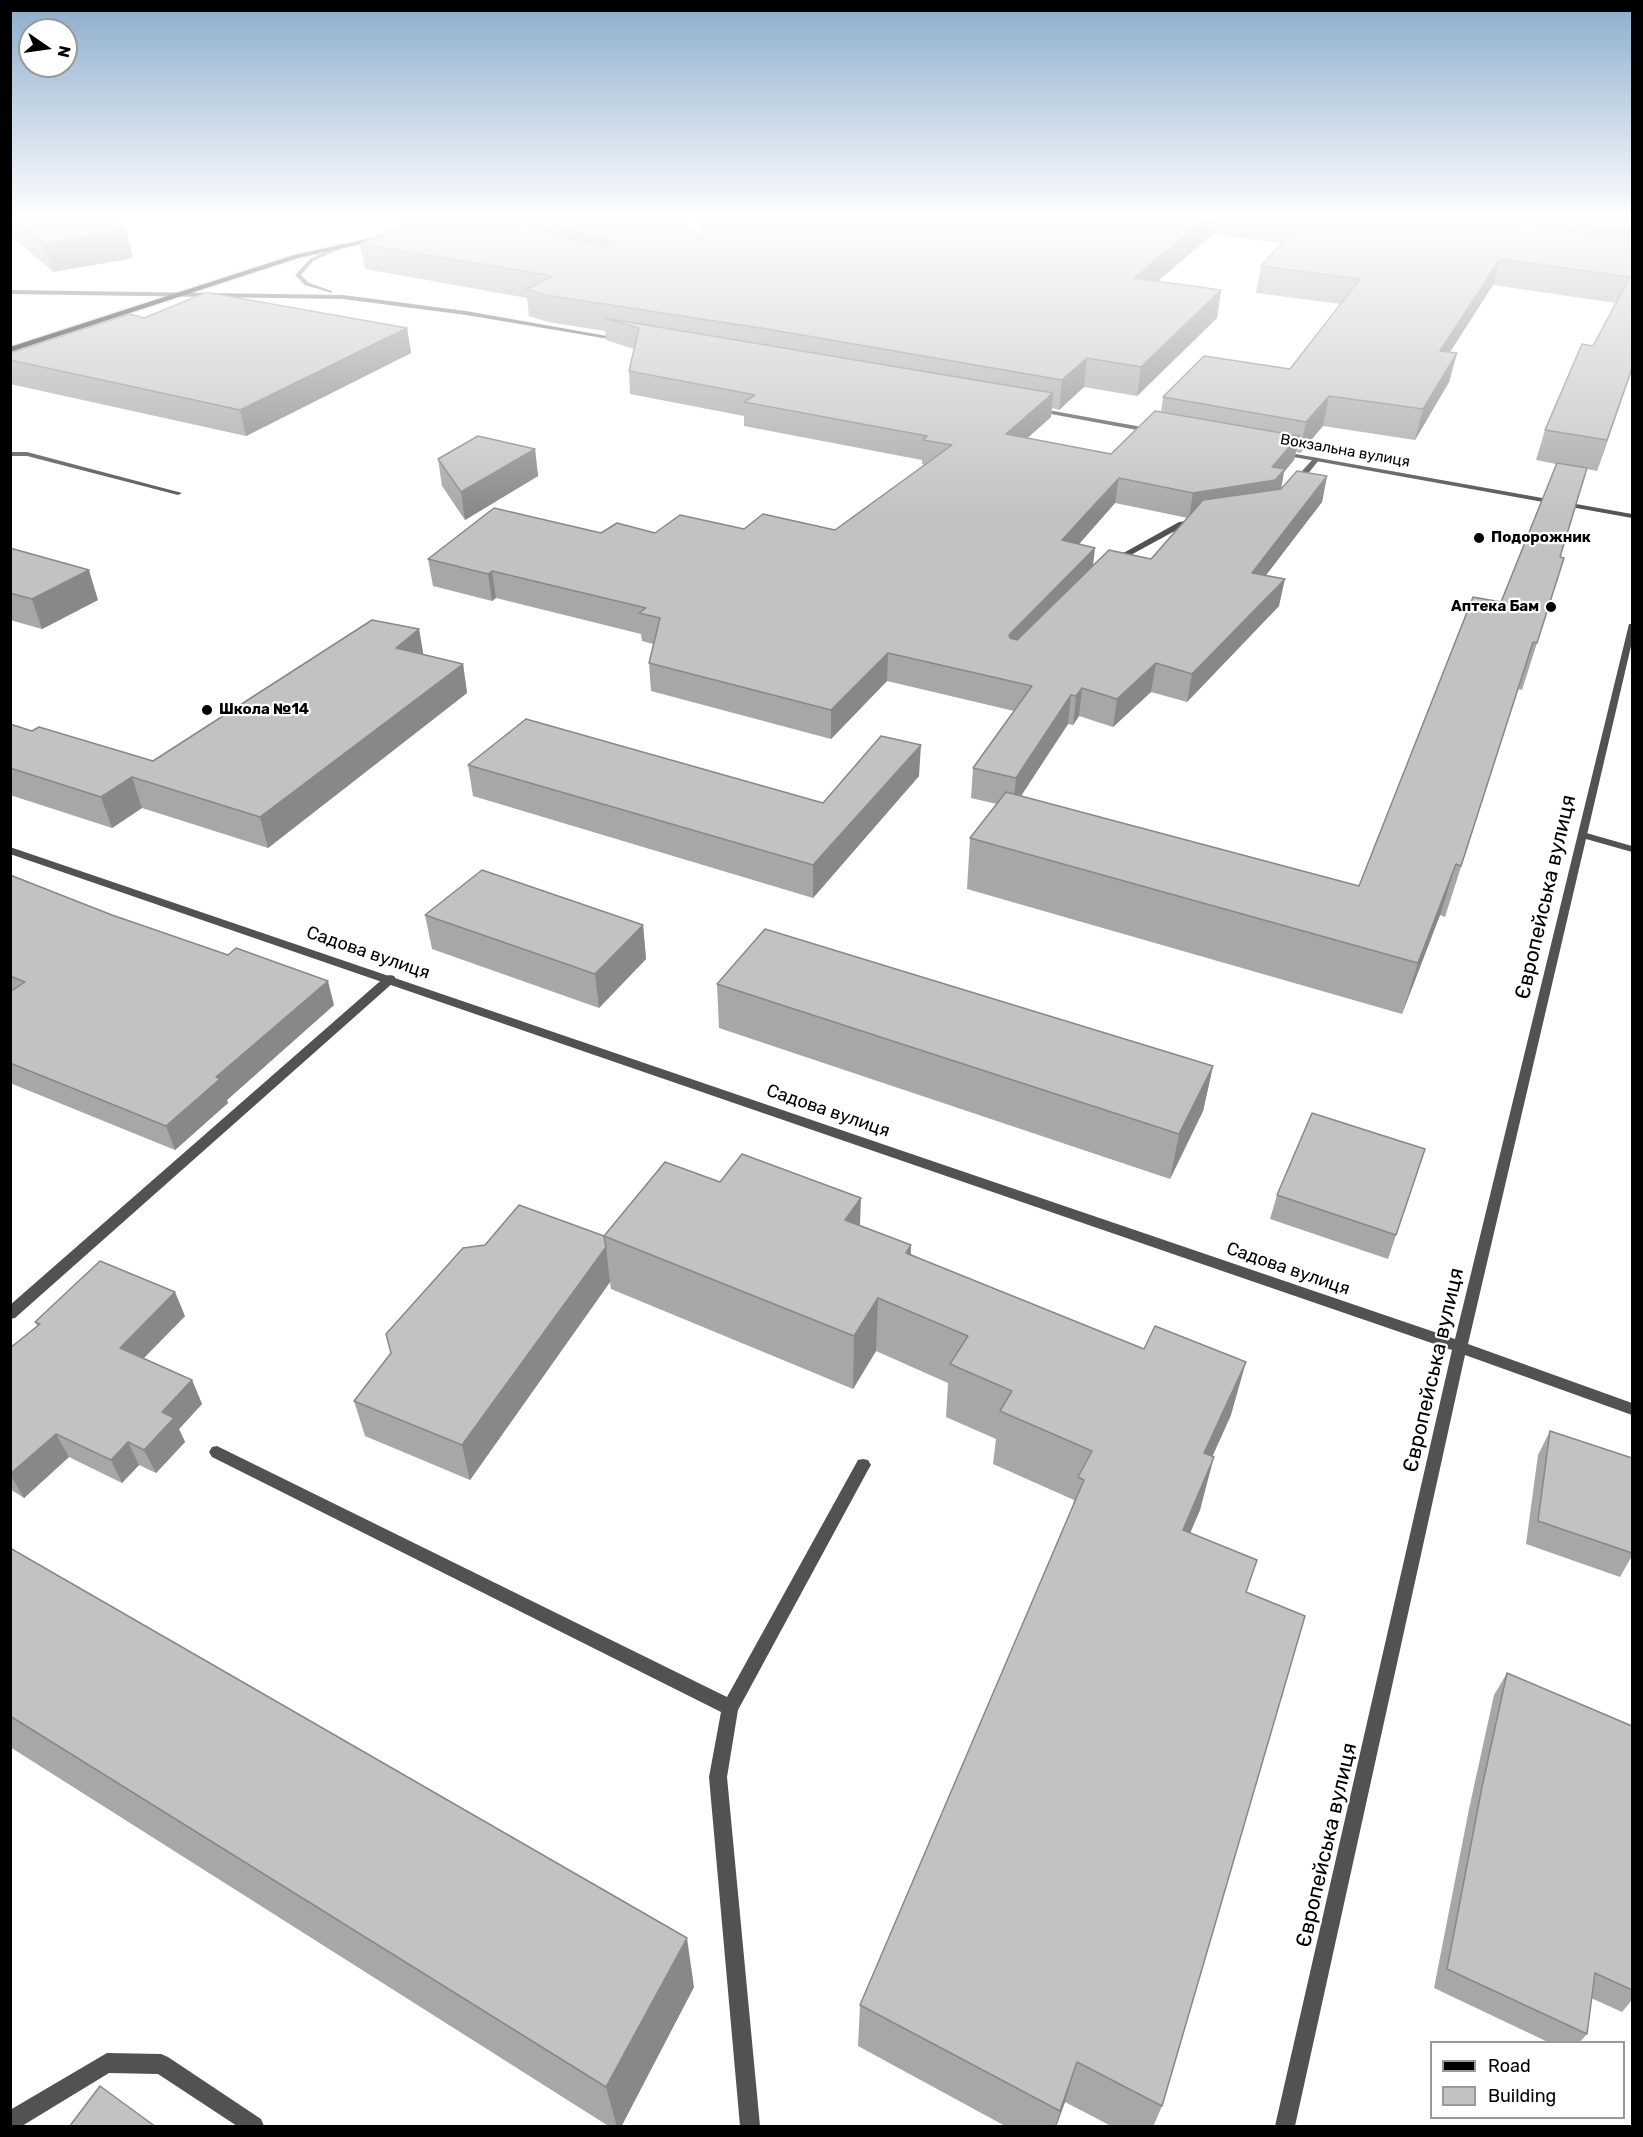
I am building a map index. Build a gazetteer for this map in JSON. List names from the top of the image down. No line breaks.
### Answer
{"streets":{"street":["Вокзальна вулиця","Європейська вулиця","Садова вулиця"]},"crossings":[["Європейська вулиця","Садова вулиця"]],"places":["Подорожник","Аптека Бам","Школа №14"],"legend":["Road","Building"],"north":"right"}
